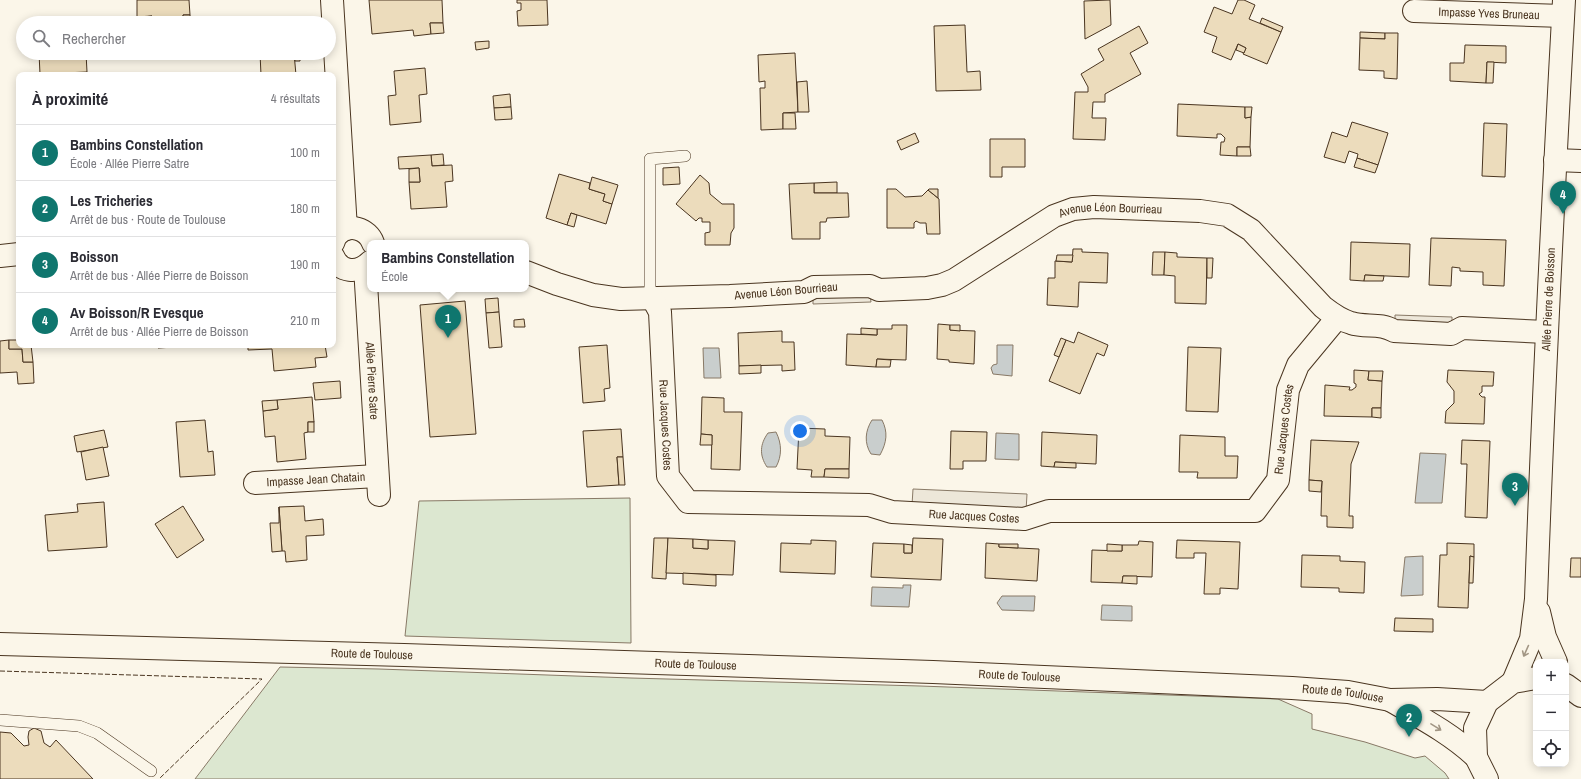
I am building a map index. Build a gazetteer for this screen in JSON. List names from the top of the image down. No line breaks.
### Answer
{"streets":{"street":["Impasse Yves Bruneau","Avenue Léon Bourrieau","Allée Pierre de Boisson","Allée Pierre Satre","Rue Jacques Costes","Impasse Jean Chatain","Route de Toulouse"]},"crossings":[["Impasse Yves Bruneau","Allée Pierre de Boisson"],["Avenue Léon Bourrieau","Allée Pierre de Boisson"],["Avenue Léon Bourrieau","Rue Jacques Costes"],["Allée Pierre Satre","Impasse Jean Chatain"]],"page":{"search":"Rechercher","heading":["À proximité","4 résultats"],"list":[{"mark":"1","name":"Bambins Constellation","note":"École · Allée Pierre Satre","value":"100 m"},{"mark":"2","name":"Les Tricheries","note":"Arrêt de bus · Route de Toulouse","value":"180 m"},{"mark":"3","name":"Boisson","note":"Arrêt de bus · Allée Pierre de Boisson","value":"190 m"},{"mark":"4","name":"Av Boisson/R Evesque","note":"Arrêt de bus · Allée Pierre de Boisson","value":"210 m"}],"pins":["4","1","3","2"],"popup":["Bambins Constellation","École"],"map_buttons":["+","−"]}}
